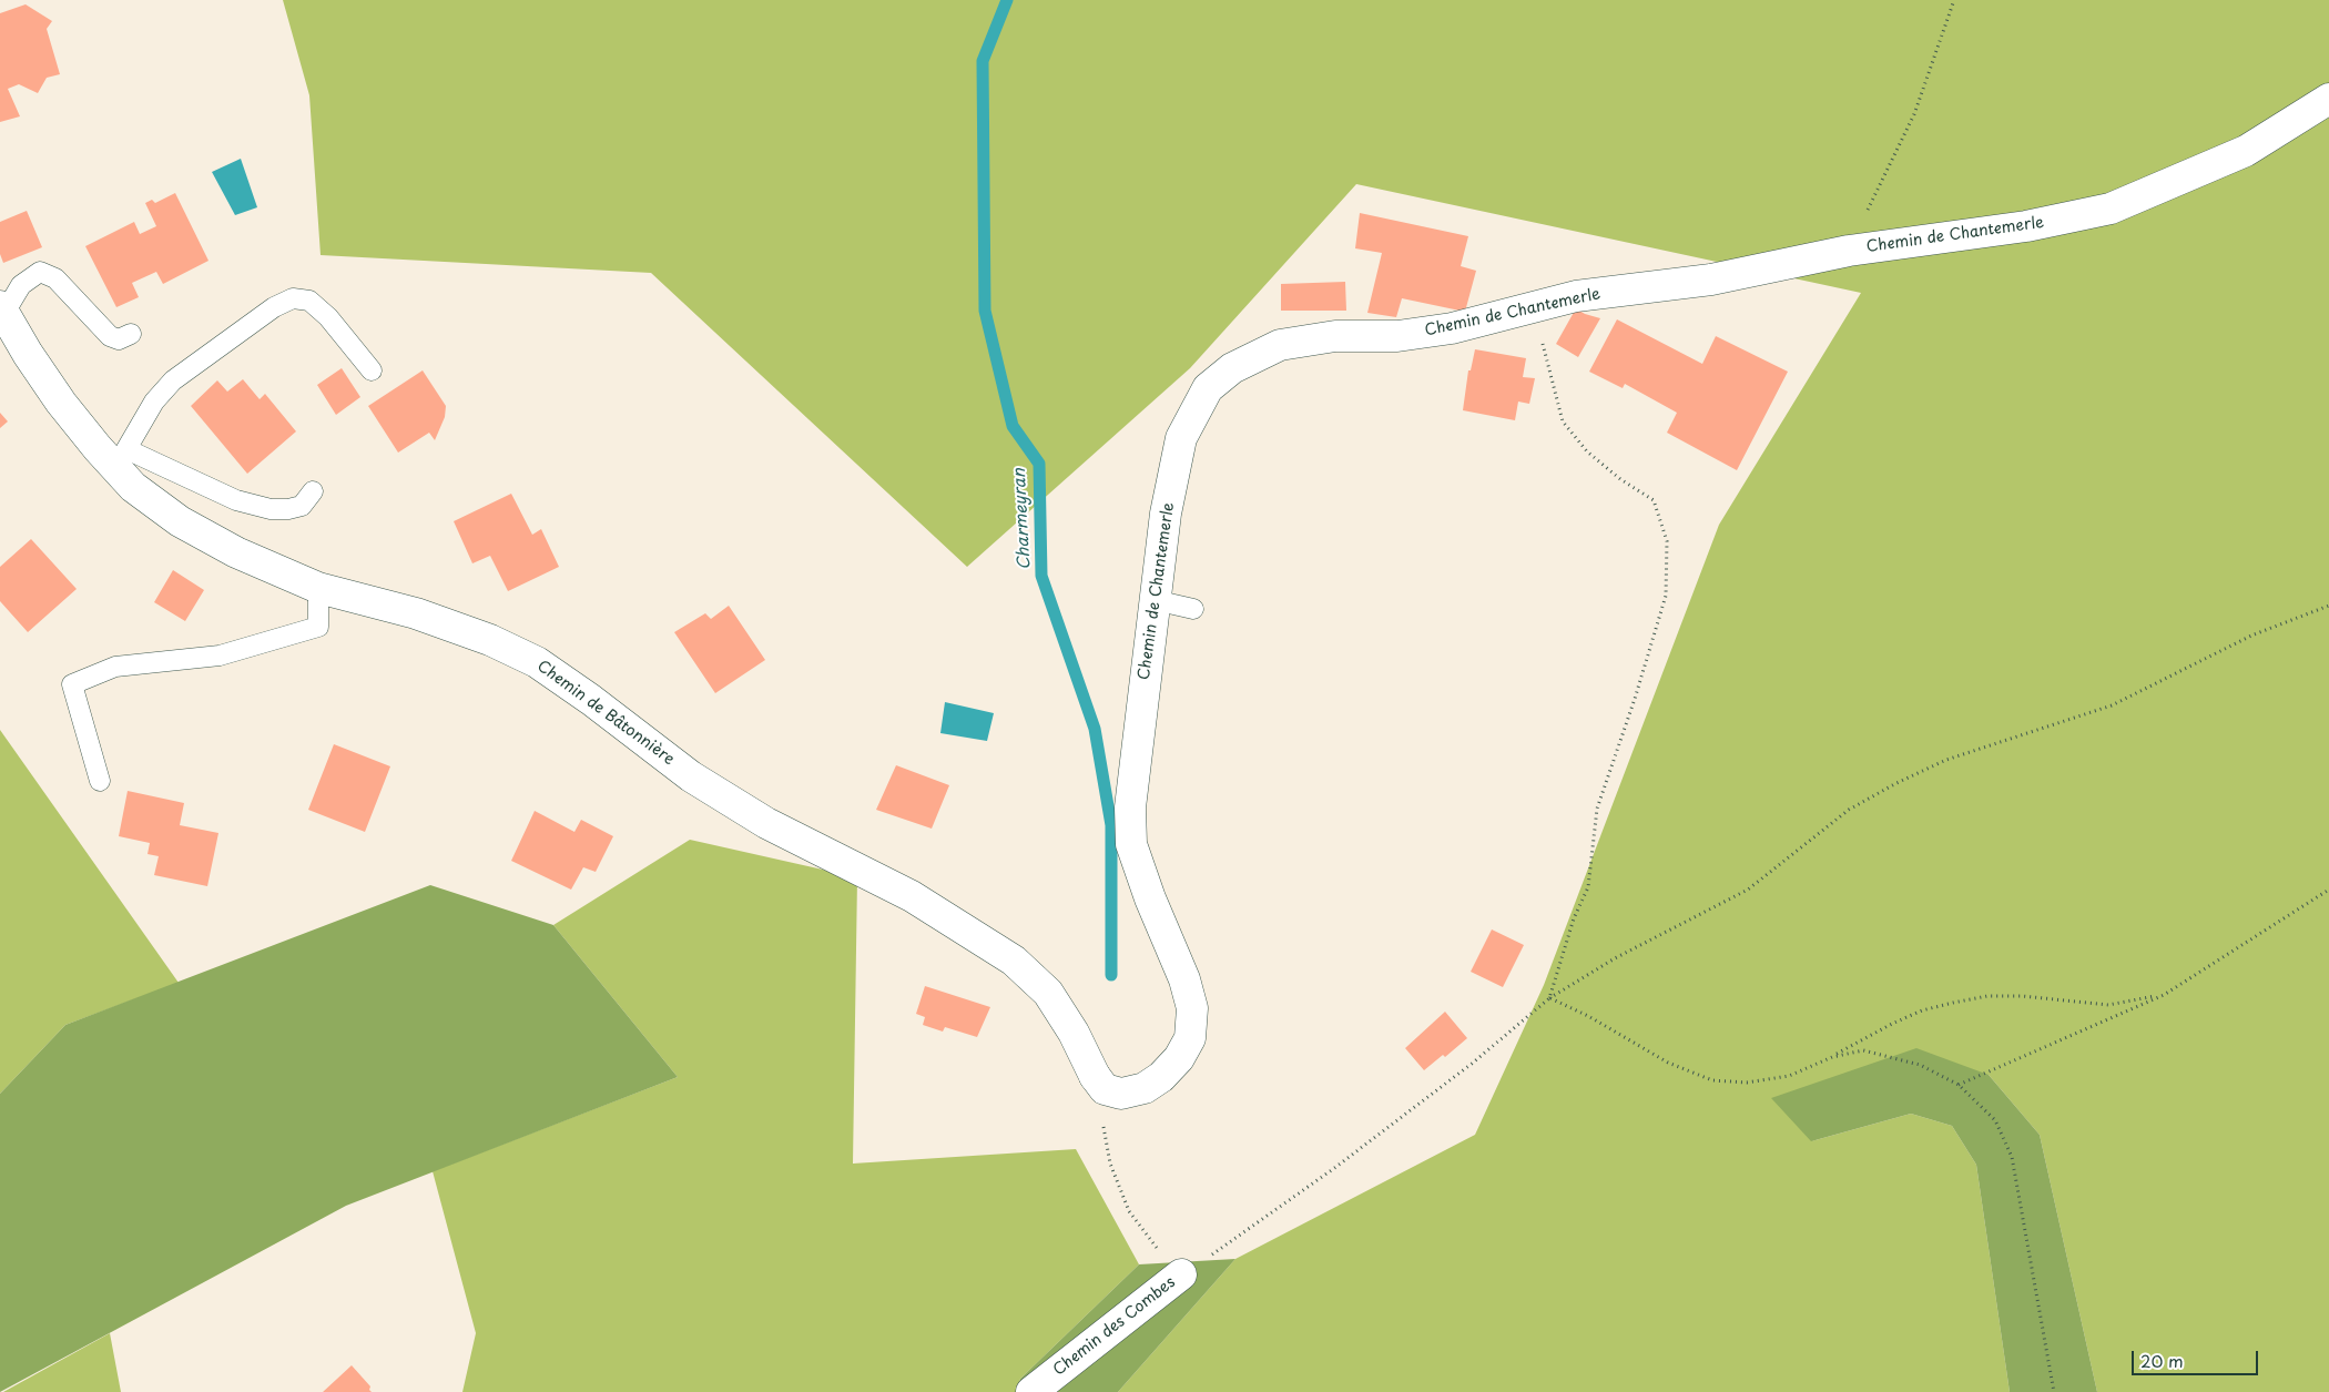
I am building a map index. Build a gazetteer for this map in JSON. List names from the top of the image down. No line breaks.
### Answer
{"streets":{"street":["Chemin de Chantemerle","Chemin de Bâtonnière","Chemin des Combes"]},"crossings":[["Chemin de Chantemerle","Chemin de Bâtonnière"],["Chemin de Chantemerle","Chemin des Combes"],["Chemin de Bâtonnière","Chemin des Combes"]],"water":["Charmeyran"],"scale_bar":"20 m"}
